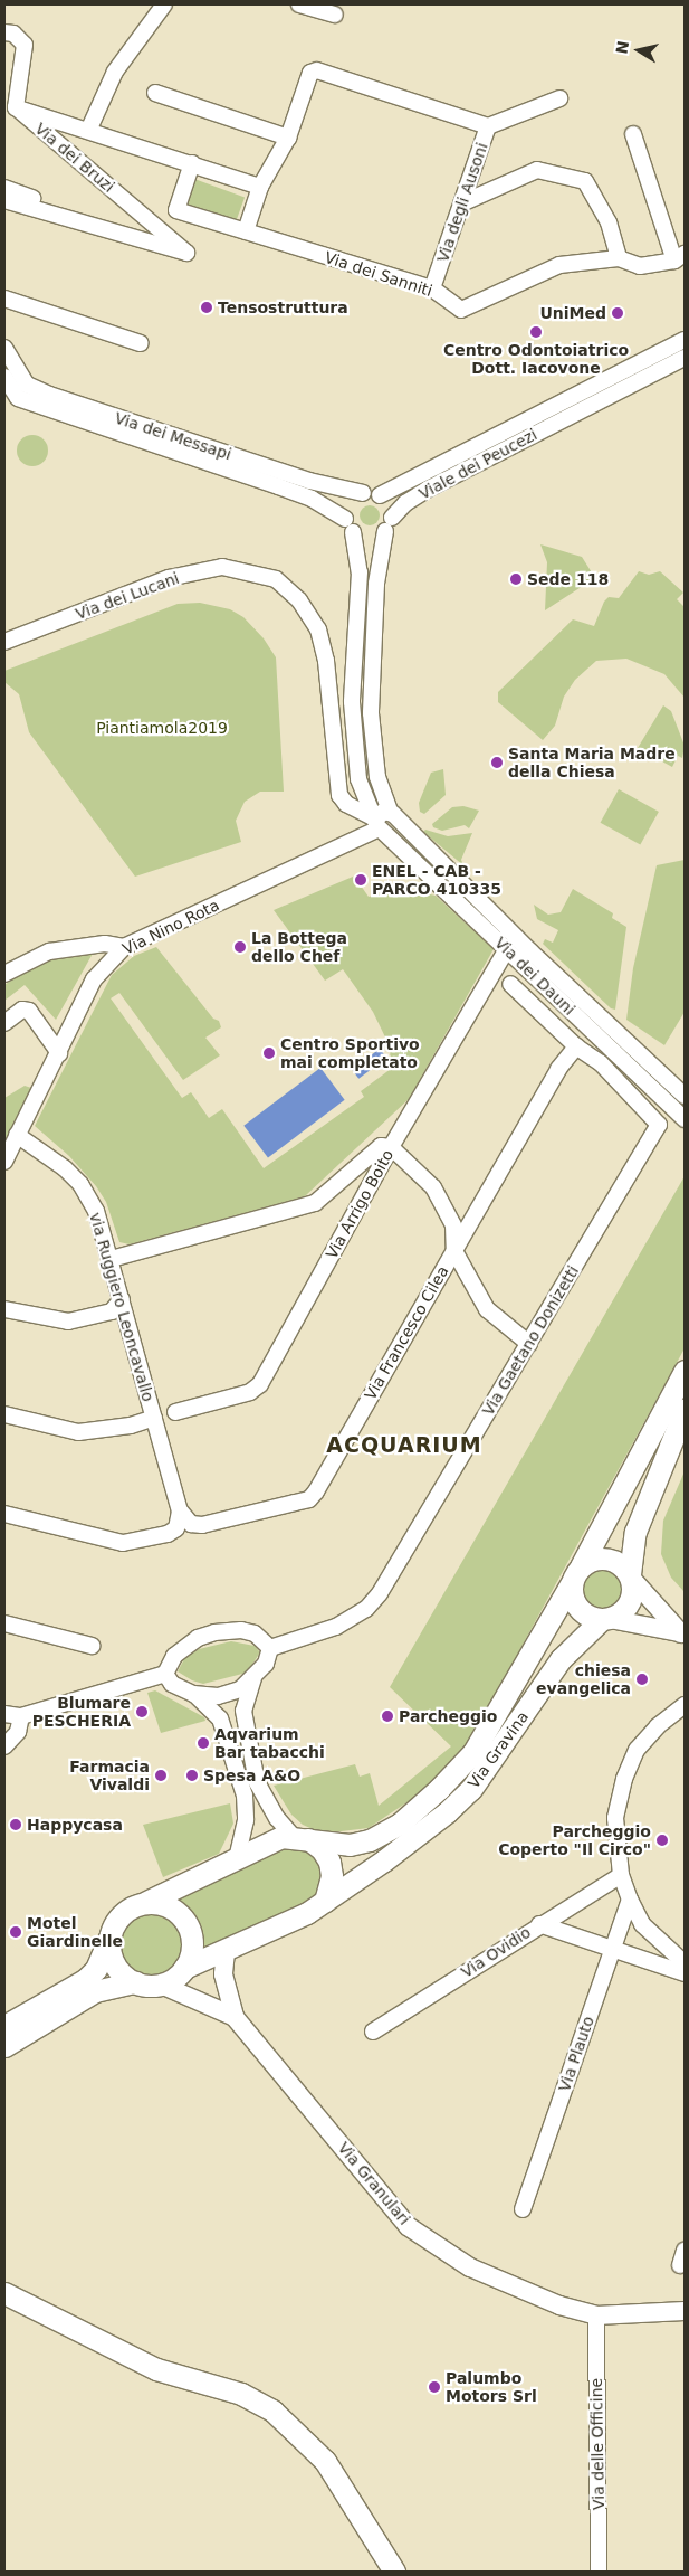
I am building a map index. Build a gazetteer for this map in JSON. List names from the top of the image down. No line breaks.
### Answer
{"streets":{"main road":["Via Gravina"],"street":["Via dei Bruzi","Via degli Ausoni","Via dei Sanniti","Via dei Messapi","Viale dei Peucezi","Via dei Lucani","Via Nino Rota","Via dei Dauni","Via Arrigo Boito","via Ruggiero Leoncavallo","Via Francesco Cilea","Via Gaetano Donizetti","Via Ovidio","Via Plauto","Via Granulari","Via delle Officine"]},"crossings":[["Via dei Bruzi","Via dei Sanniti"],["Via degli Ausoni","Via dei Sanniti"],["Via dei Messapi","Viale dei Peucezi"],["Via dei Messapi","Via dei Dauni"],["Viale dei Peucezi","Via dei Dauni"],["Via Nino Rota","Via dei Dauni"],["Via Nino Rota","via Ruggiero Leoncavallo"],["Via dei Dauni","Via Arrigo Boito"],["via Ruggiero Leoncavallo","Via Francesco Cilea"],["Via Francesco Cilea","Via Gaetano Donizetti"],["Via Granulari","Via delle Officine"]],"districts":["ACQUARIUM"],"parks":["Piantiamola2019"],"places":["Tensostruttura","UniMed","Centro Odontoiatrico Dott. Iacovone","Sede 118","Santa Maria Madre della Chiesa","ENEL - CAB - PARCO 410335","La Bottega dello Chef","Centro Sportivo mai completato","chiesa evangelica","Blumare PESCHERIA","Parcheggio","Aqvarium Bar tabacchi","Farmacia Vivaldi","Spesa A&O","Happycasa","Parcheggio Coperto \"Il Circo\"","Motel Giardinelle","Palumbo Motors Srl"],"north":"left"}
